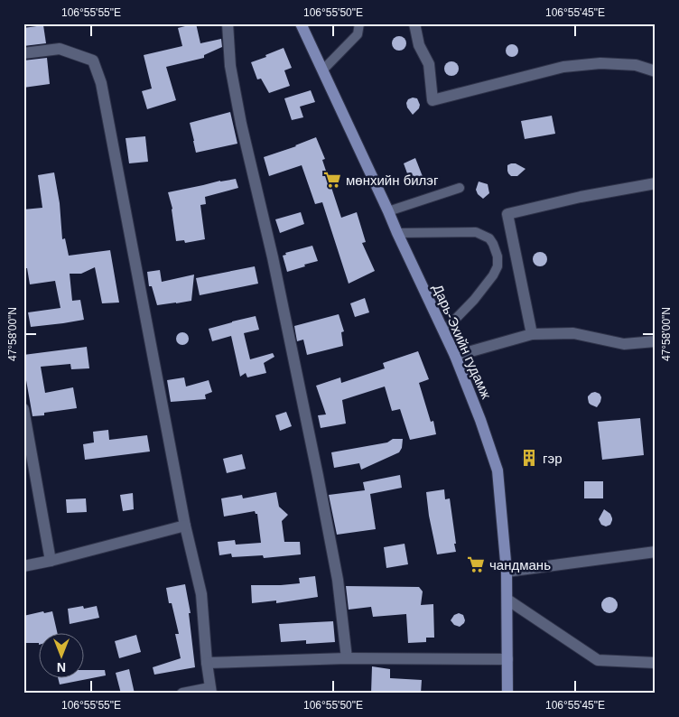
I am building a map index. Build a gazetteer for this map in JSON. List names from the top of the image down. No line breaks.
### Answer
{"streets":{"main road":["Дарь-Эхийн гудамж"]},"places":{"supermarket":["мөнхийн билэг","чандмань"],"building":["гэр"]},"north":"bottom","coordinates":["106°55'55\"E","106°55'50\"E","106°55'45\"E","47°58'00\"N"]}
